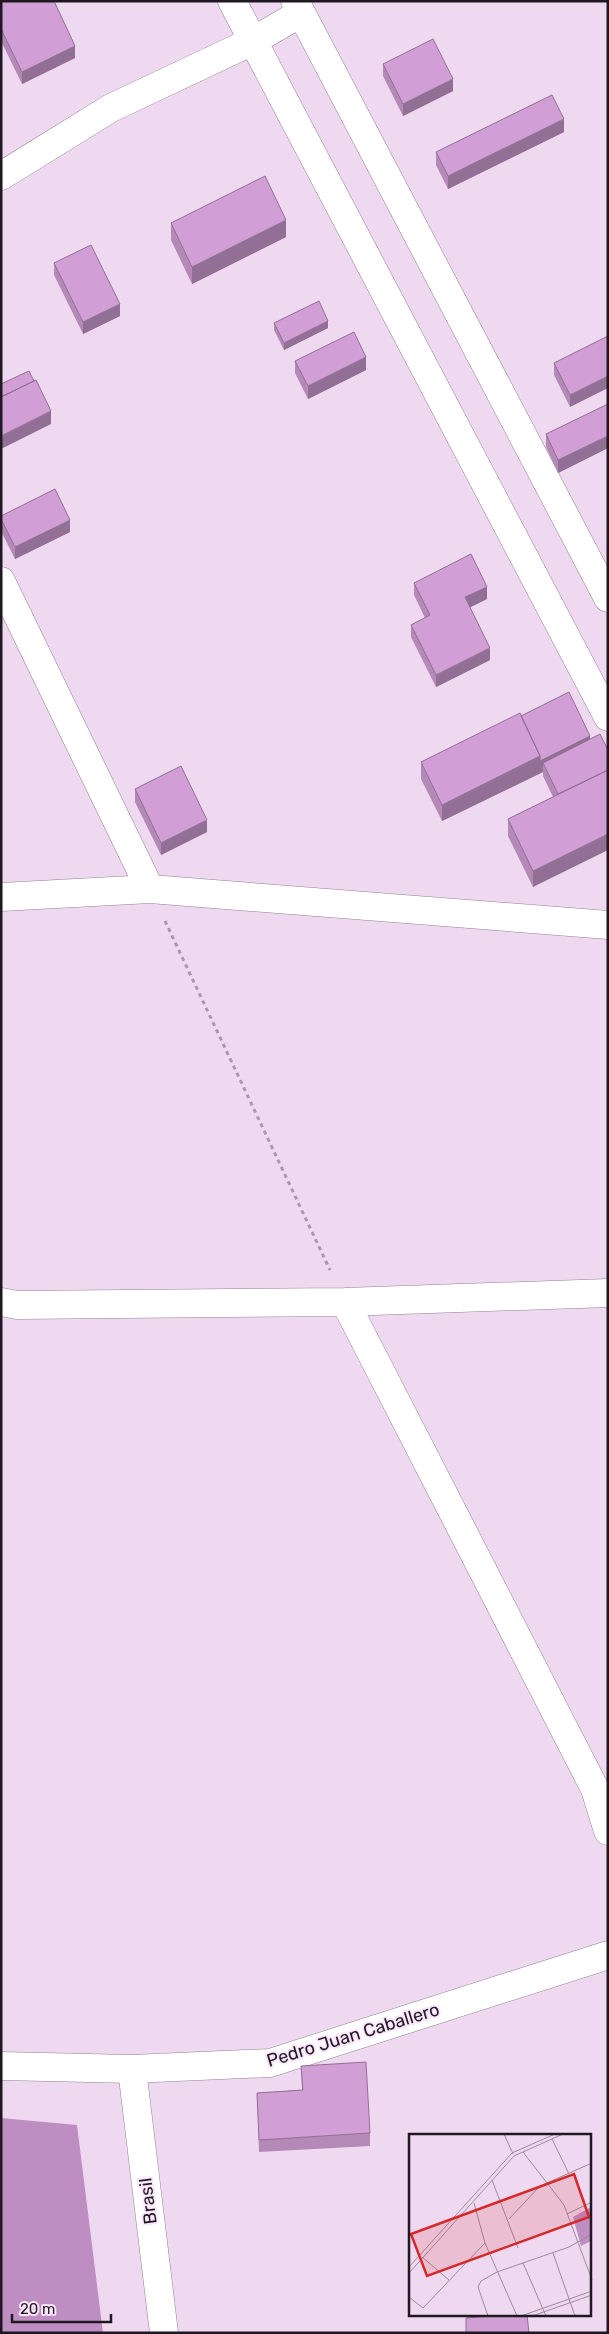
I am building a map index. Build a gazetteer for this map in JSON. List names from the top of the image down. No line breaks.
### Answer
{"streets":{"street":["Pedro Juan Caballero","Brasil"]},"crossings":[["Pedro Juan Caballero","Brasil"]],"scale_bar":"20 m"}
